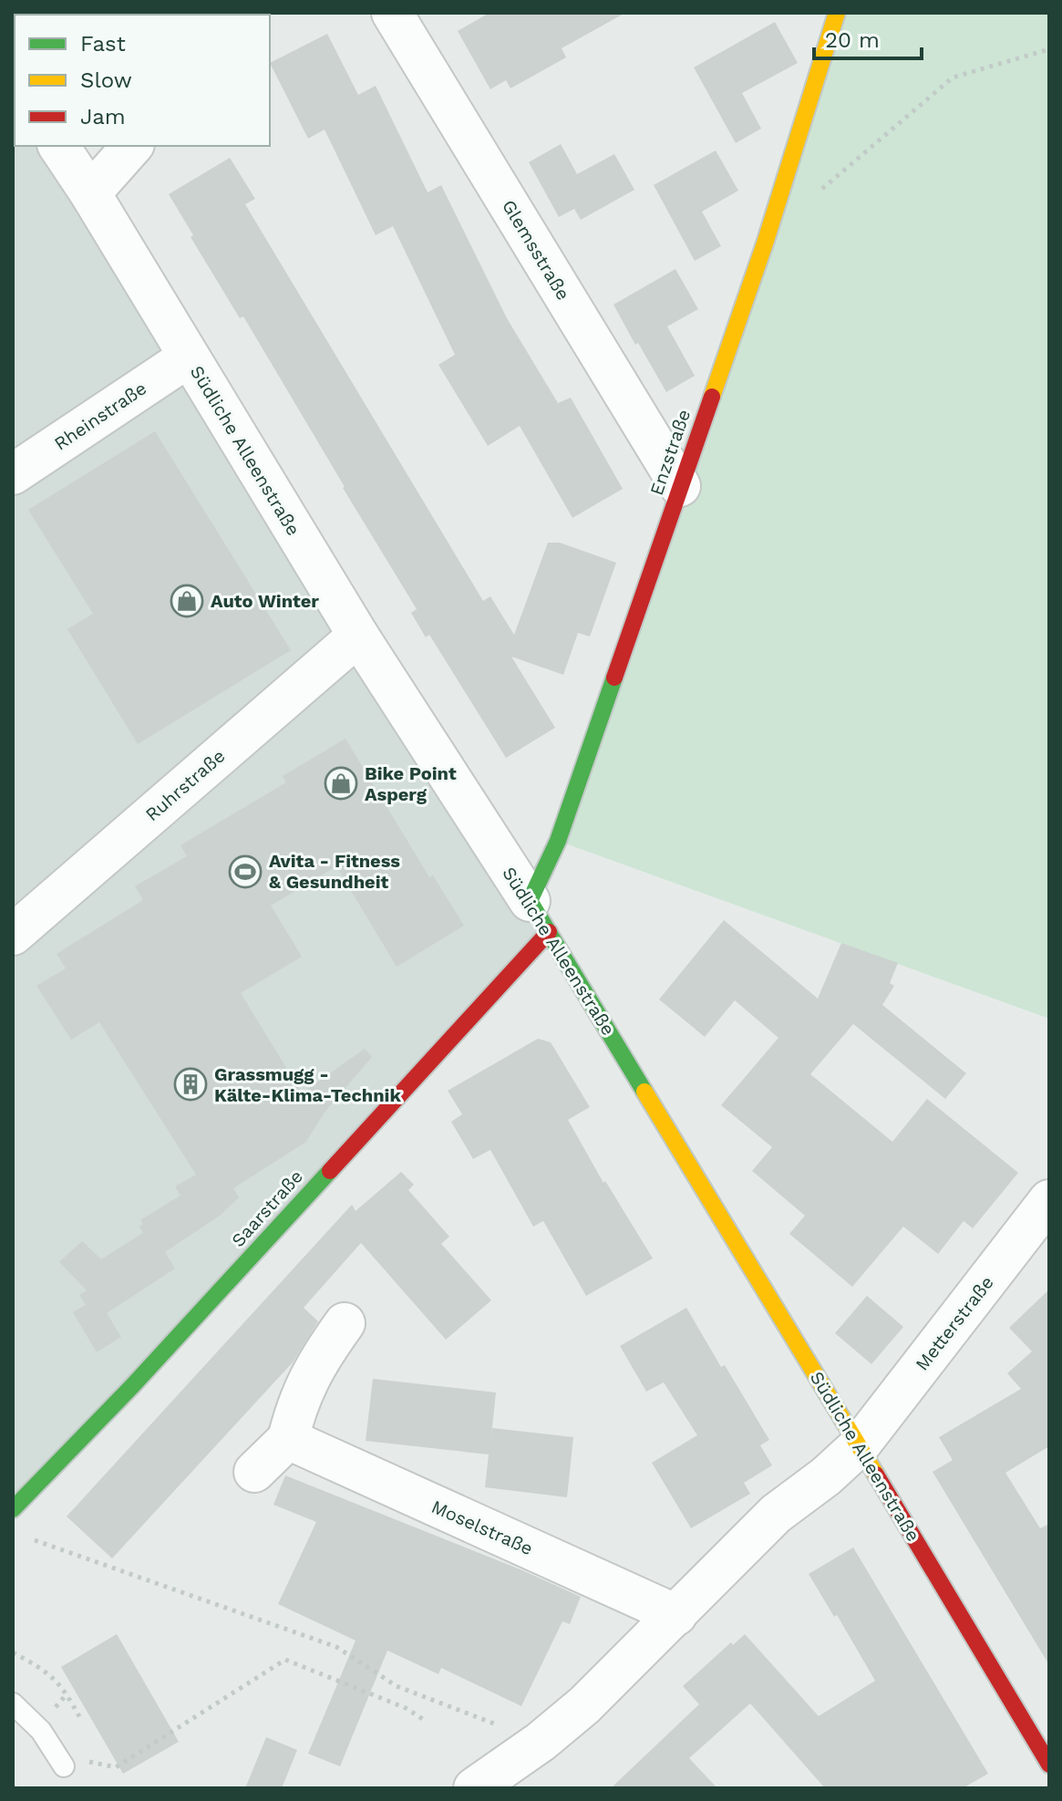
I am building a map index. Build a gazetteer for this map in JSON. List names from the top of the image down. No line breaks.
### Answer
{"streets":{"street":["Glemsstraße","Rheinstraße","Südliche Alleenstraße","Enzstraße","Ruhrstraße","Saarstraße","Metterstraße","Moselstraße"]},"crossings":[["Glemsstraße","Enzstraße"],["Rheinstraße","Südliche Alleenstraße"],["Südliche Alleenstraße","Enzstraße"],["Südliche Alleenstraße","Ruhrstraße"],["Südliche Alleenstraße","Saarstraße"],["Südliche Alleenstraße","Metterstraße"],["Enzstraße","Saarstraße"]],"places":{"shop":["Auto Winter","Bike Point Asperg"],"sports":["Avita - Fitness & Gesundheit"],"building":["Grassmugg - Kälte-Klima-Technik"]},"legend":["Fast","Slow","Jam"],"scale_bar":"20 m"}
